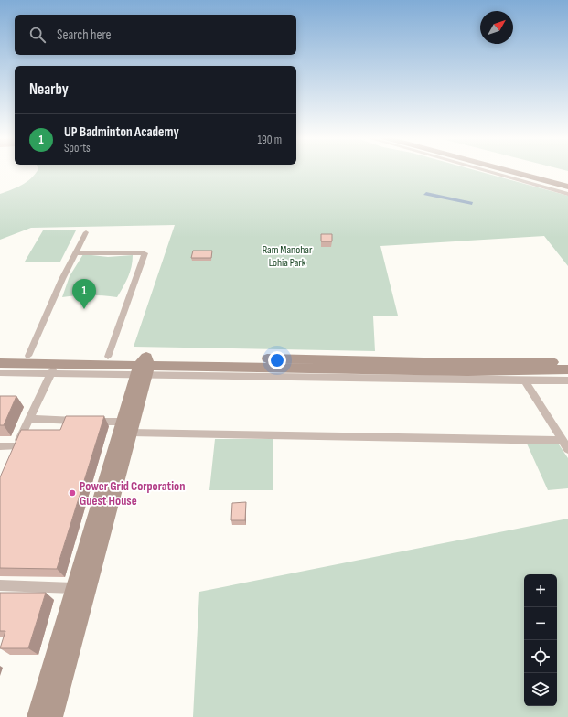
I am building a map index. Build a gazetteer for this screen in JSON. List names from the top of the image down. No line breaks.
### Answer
{"parks":["Ram Manohar Lohia Park"],"places":["Power Grid Corporation Guest House"],"north":"top right","page":{"search":"Search here","heading":"Nearby","list":[{"mark":"1","name":"UP Badminton Academy","note":"Sports","value":"190 m"}],"pins":"1","map_buttons":["+","−"]}}
